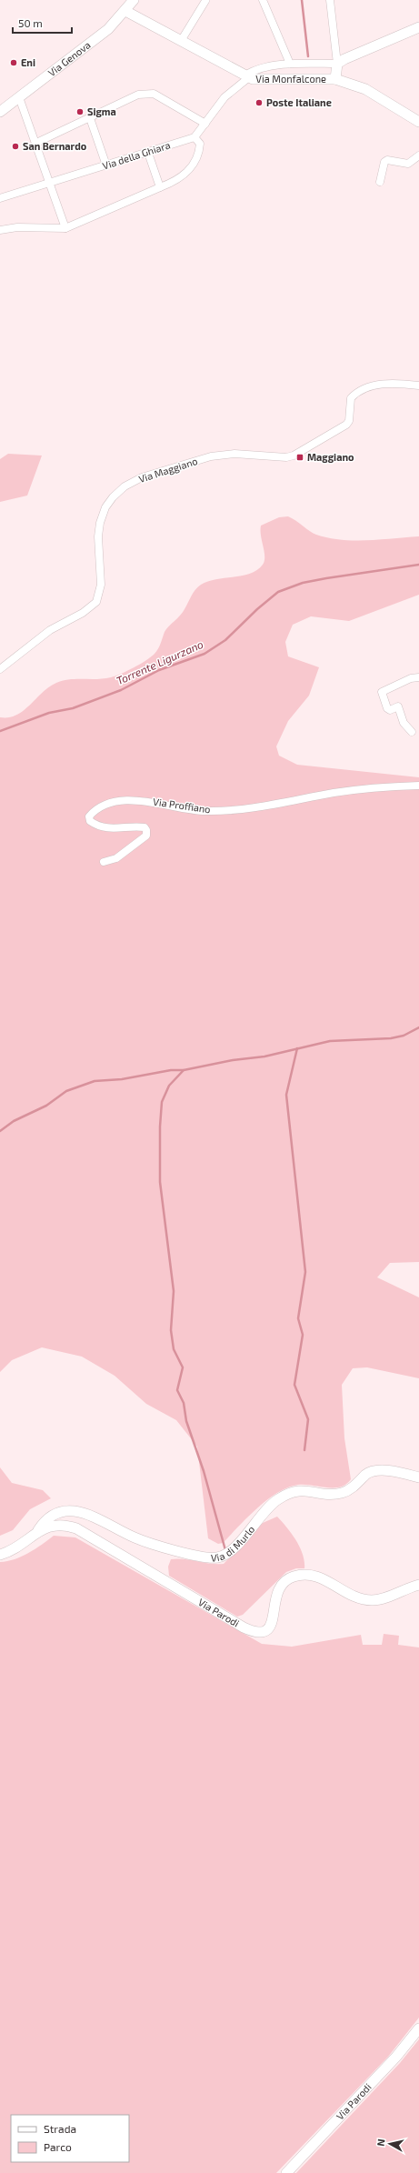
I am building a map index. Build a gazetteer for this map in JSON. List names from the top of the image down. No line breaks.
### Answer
{"streets":{"street":["Via Genova","Via Monfalcone","Via della Ghiara","Via Maggiano","Via Proffiano","Via di Murlo","Via Parodi"]},"crossings":[["Via Genova","Via Monfalcone"],["Via di Murlo","Via Parodi"]],"water":["Torrente Ligurzano"],"places":{"other":["Eni","Poste Italiane","Sigma","San Bernardo"],"transit":["Maggiano"]},"legend":["Strada","Parco"],"scale_bar":"50 m","north":"left"}
